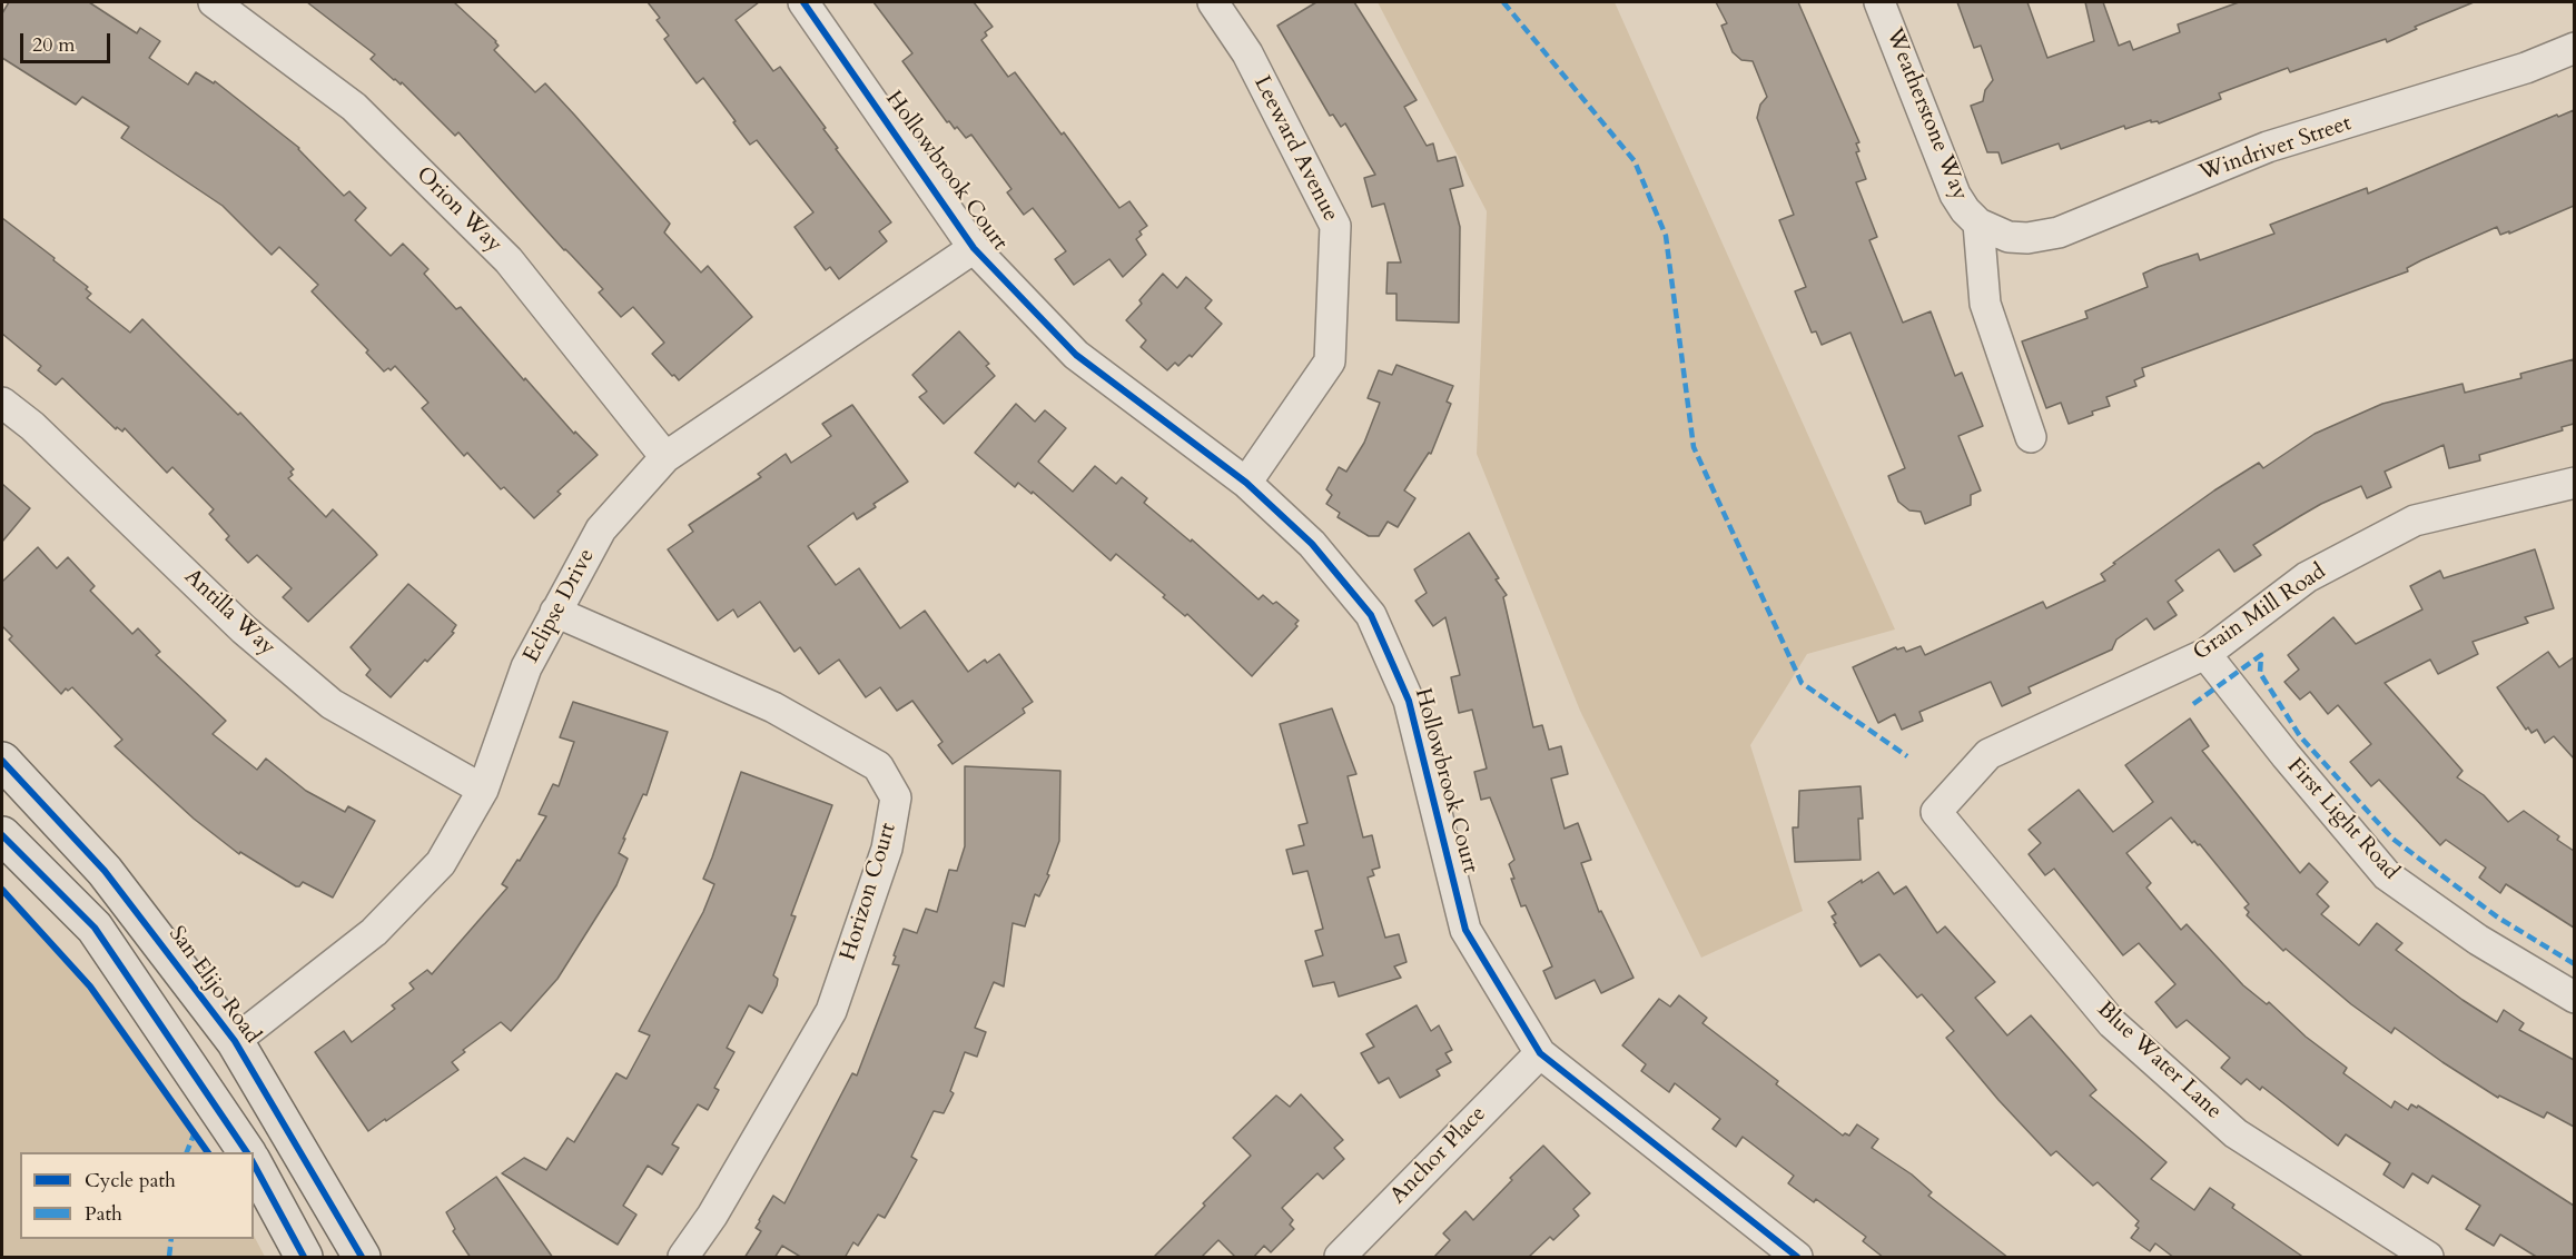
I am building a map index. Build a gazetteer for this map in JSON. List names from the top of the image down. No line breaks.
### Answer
{"streets":{"main road":["San Elijo Road"],"street":["Weatherstone Way","Leeward Avenue","Windriver Street","Hollowbrook Court","Orion Way","Eclipse Drive","Antilla Way","Grain Mill Road","First Light Road","Horizon Court","Blue Water Lane","Anchor Place"]},"crossings":[["Weatherstone Way","Windriver Street"],["Leeward Avenue","Hollowbrook Court"],["Hollowbrook Court","Eclipse Drive"],["Hollowbrook Court","Anchor Place"],["Orion Way","Eclipse Drive"],["Eclipse Drive","Antilla Way"],["Eclipse Drive","Horizon Court"],["Eclipse Drive","San Elijo Road"],["Grain Mill Road","First Light Road"],["Grain Mill Road","Blue Water Lane"]],"legend":["Cycle path","Path"],"scale_bar":"20 m"}
